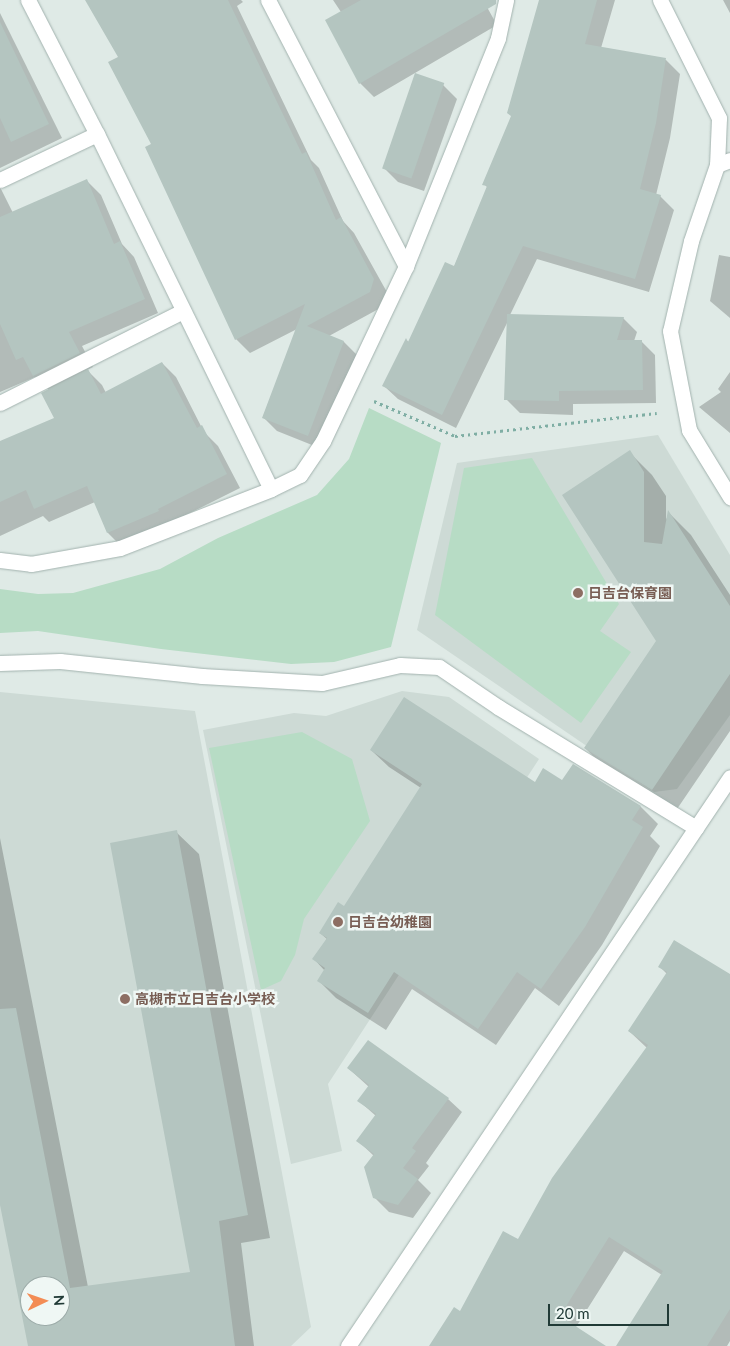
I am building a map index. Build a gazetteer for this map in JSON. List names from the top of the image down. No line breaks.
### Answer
{"places":["日吉台保育園","日吉台幼稚園","高槻市立日吉台小学校"],"scale_bar":"20 m","north":"right"}
